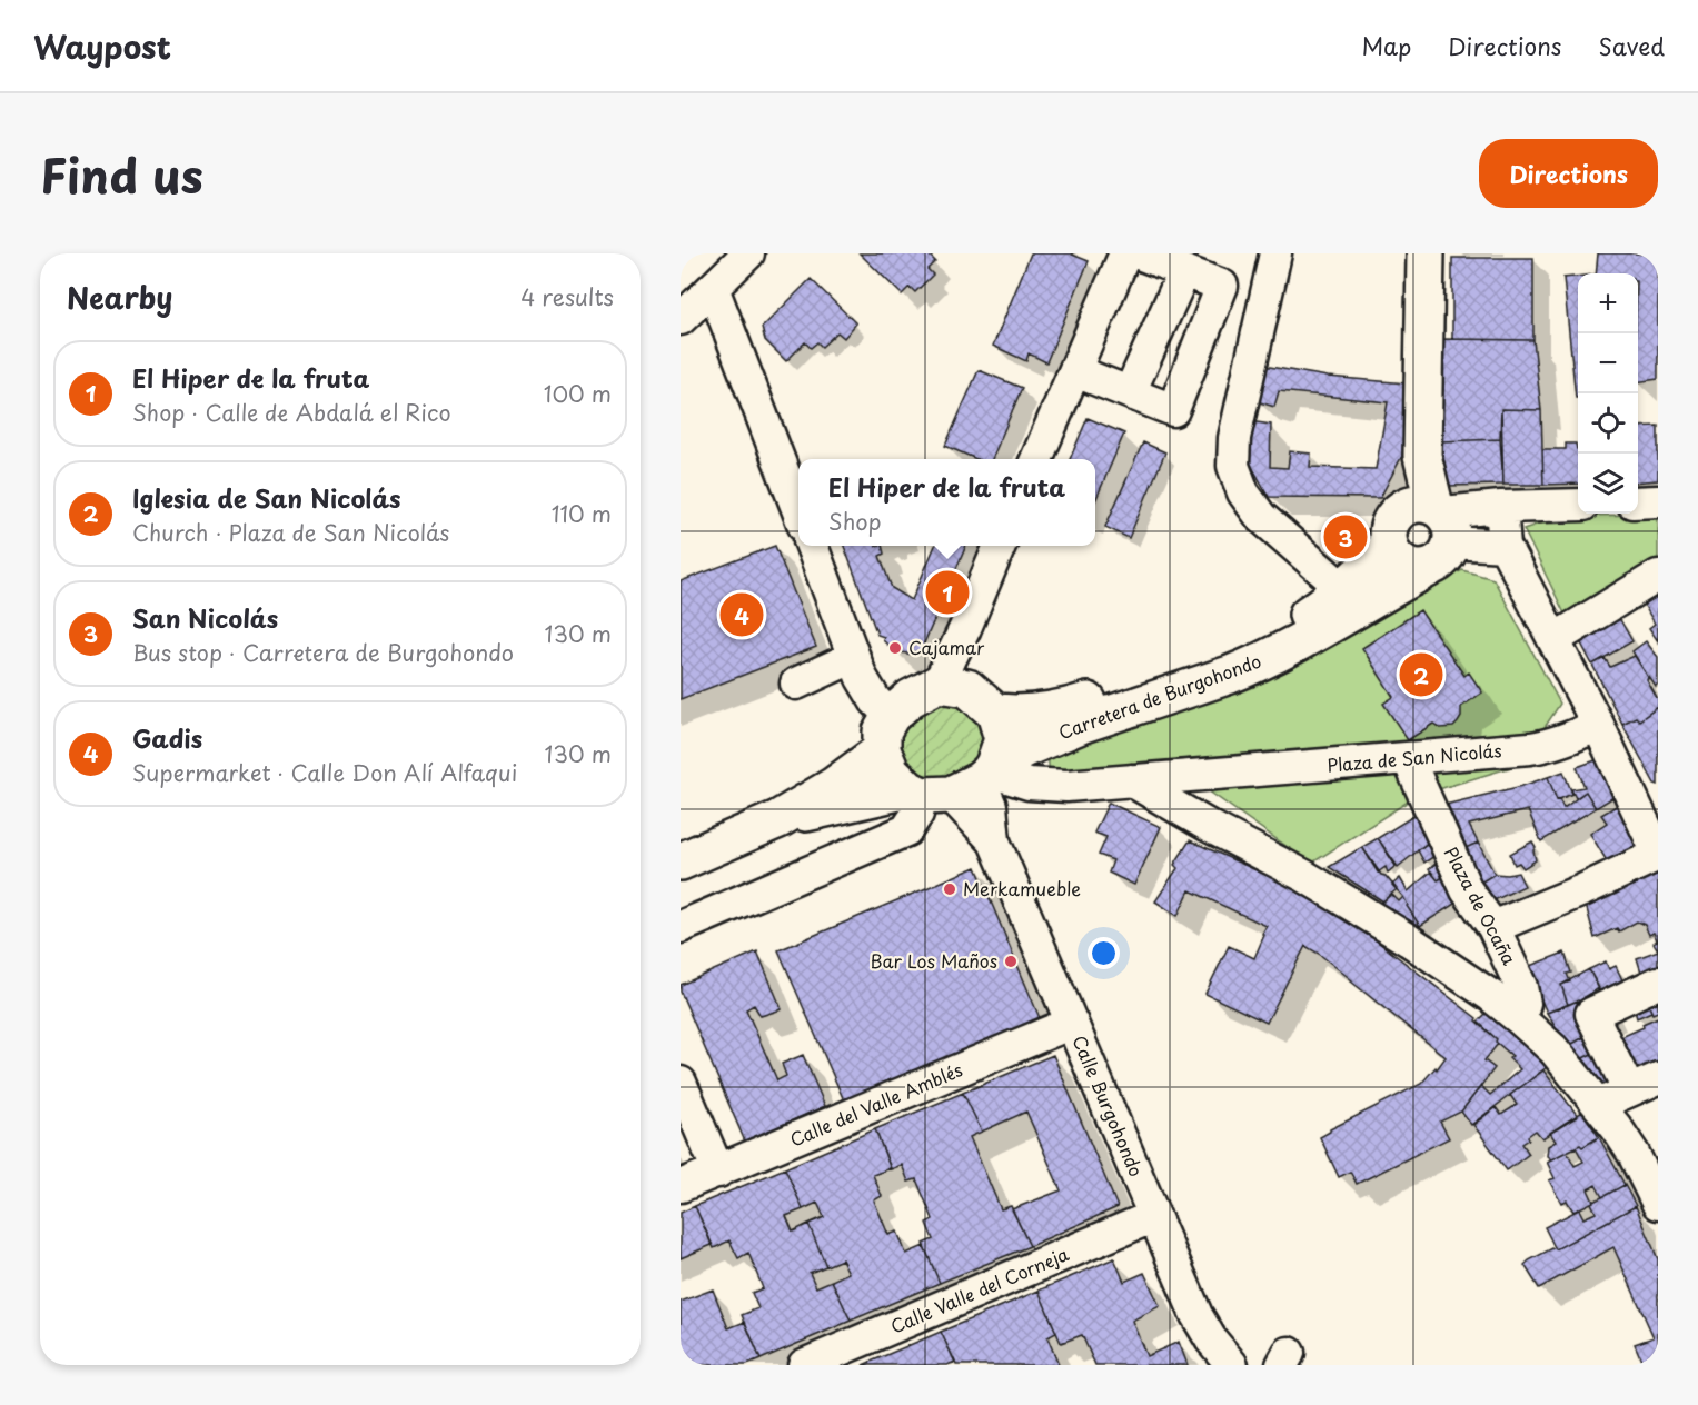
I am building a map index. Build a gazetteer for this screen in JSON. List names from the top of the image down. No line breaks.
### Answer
{"streets":{"main road":["Carretera de Burgohondo"],"street":["Plaza de San Nicolás","Plaza de Ocaña","Calle del Valle Amblés","Calle Burgohondo","Calle Valle del Corneja"]},"crossings":[["Carretera de Burgohondo","Plaza de San Nicolás"],["Carretera de Burgohondo","Calle Burgohondo"],["Plaza de San Nicolás","Plaza de Ocaña"],["Plaza de San Nicolás","Calle Burgohondo"],["Calle del Valle Amblés","Calle Burgohondo"],["Calle Burgohondo","Calle Valle del Corneja"]],"places":["Cajamar","Merkamueble","Bar Los Maños"],"page":{"header":"Waypost","nav":["Map","Directions","Saved"],"title":"Find us","buttons":"Directions","heading":["Nearby","4 results"],"map_buttons":["+","−"],"list":[{"mark":"1","name":"El Hiper de la fruta","note":"Shop · Calle de Abdalá el Rico","value":"100 m"},{"mark":"2","name":"Iglesia de San Nicolás","note":"Church · Plaza de San Nicolás","value":"110 m"},{"mark":"3","name":"San Nicolás","note":"Bus stop · Carretera de Burgohondo","value":"130 m"},{"mark":"4","name":"Gadis","note":"Supermarket · Calle Don Alí Alfaqui","value":"130 m"}],"popup":["El Hiper de la fruta","Shop"],"pins":["3","1","4","2"]}}
